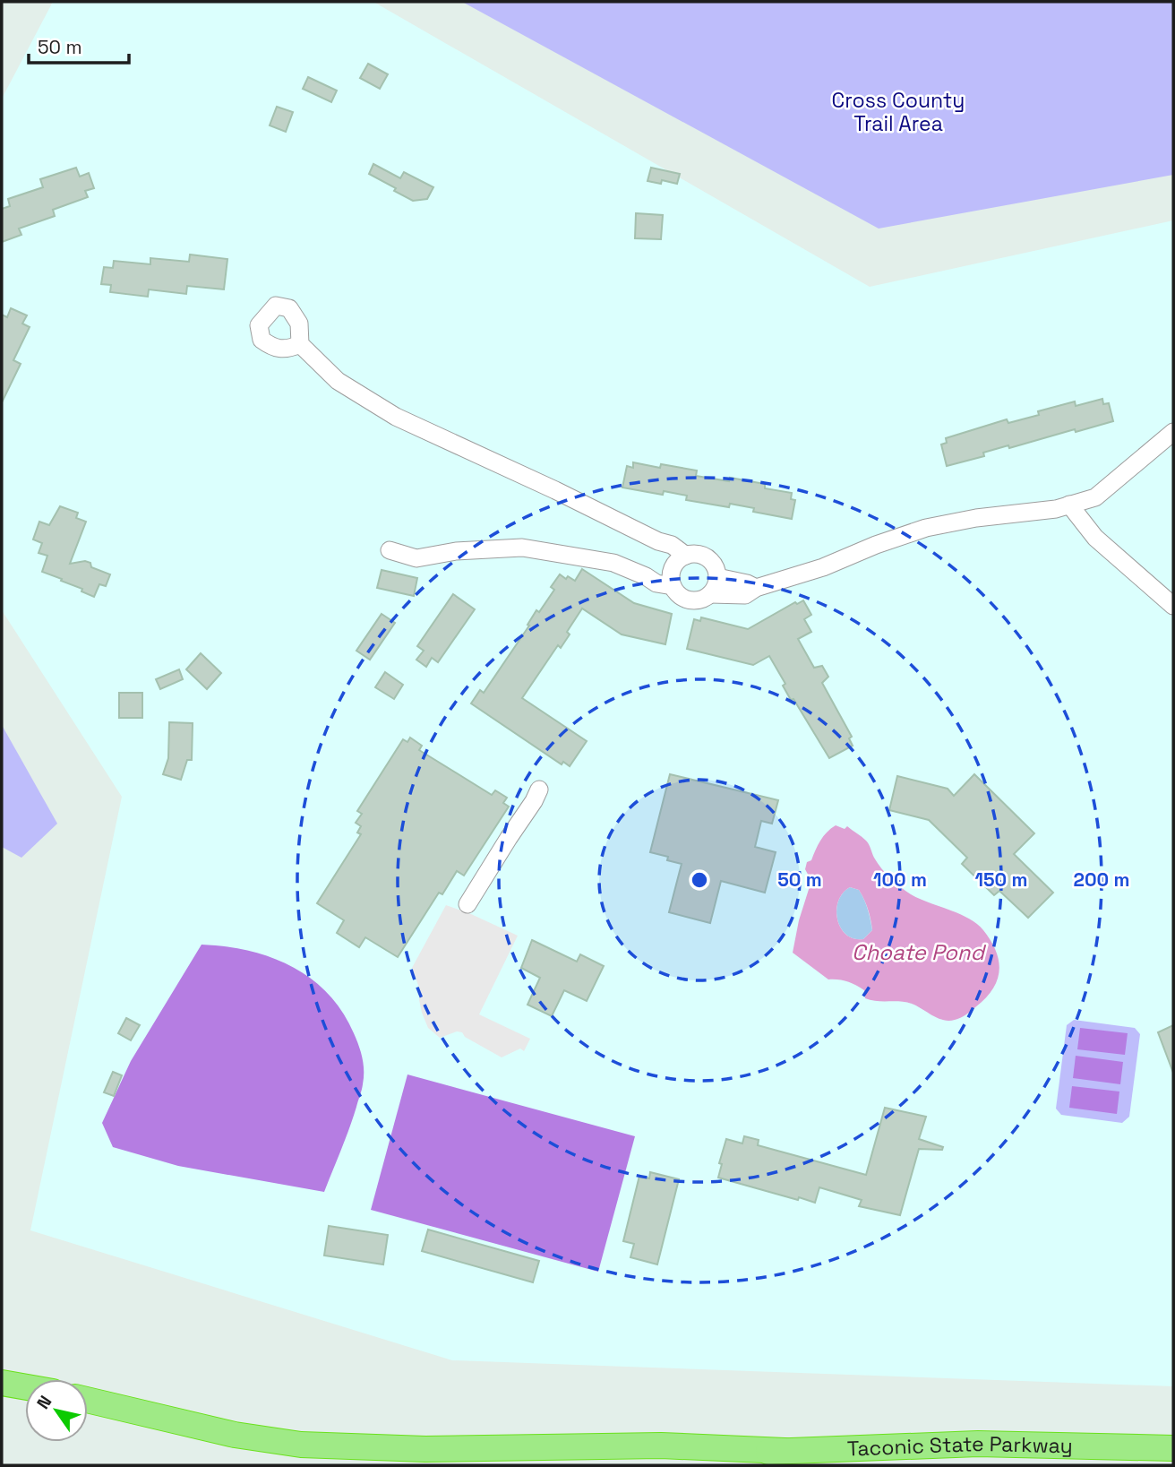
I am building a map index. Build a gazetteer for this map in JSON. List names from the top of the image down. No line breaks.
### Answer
{"streets":{"highway":["Taconic State Parkway"]},"water":["Choate Pond"],"parks":["Cross County Trail Area"],"scale_bar":"50 m","north":"top left","rings":["50 m","100 m","150 m","200 m"]}
